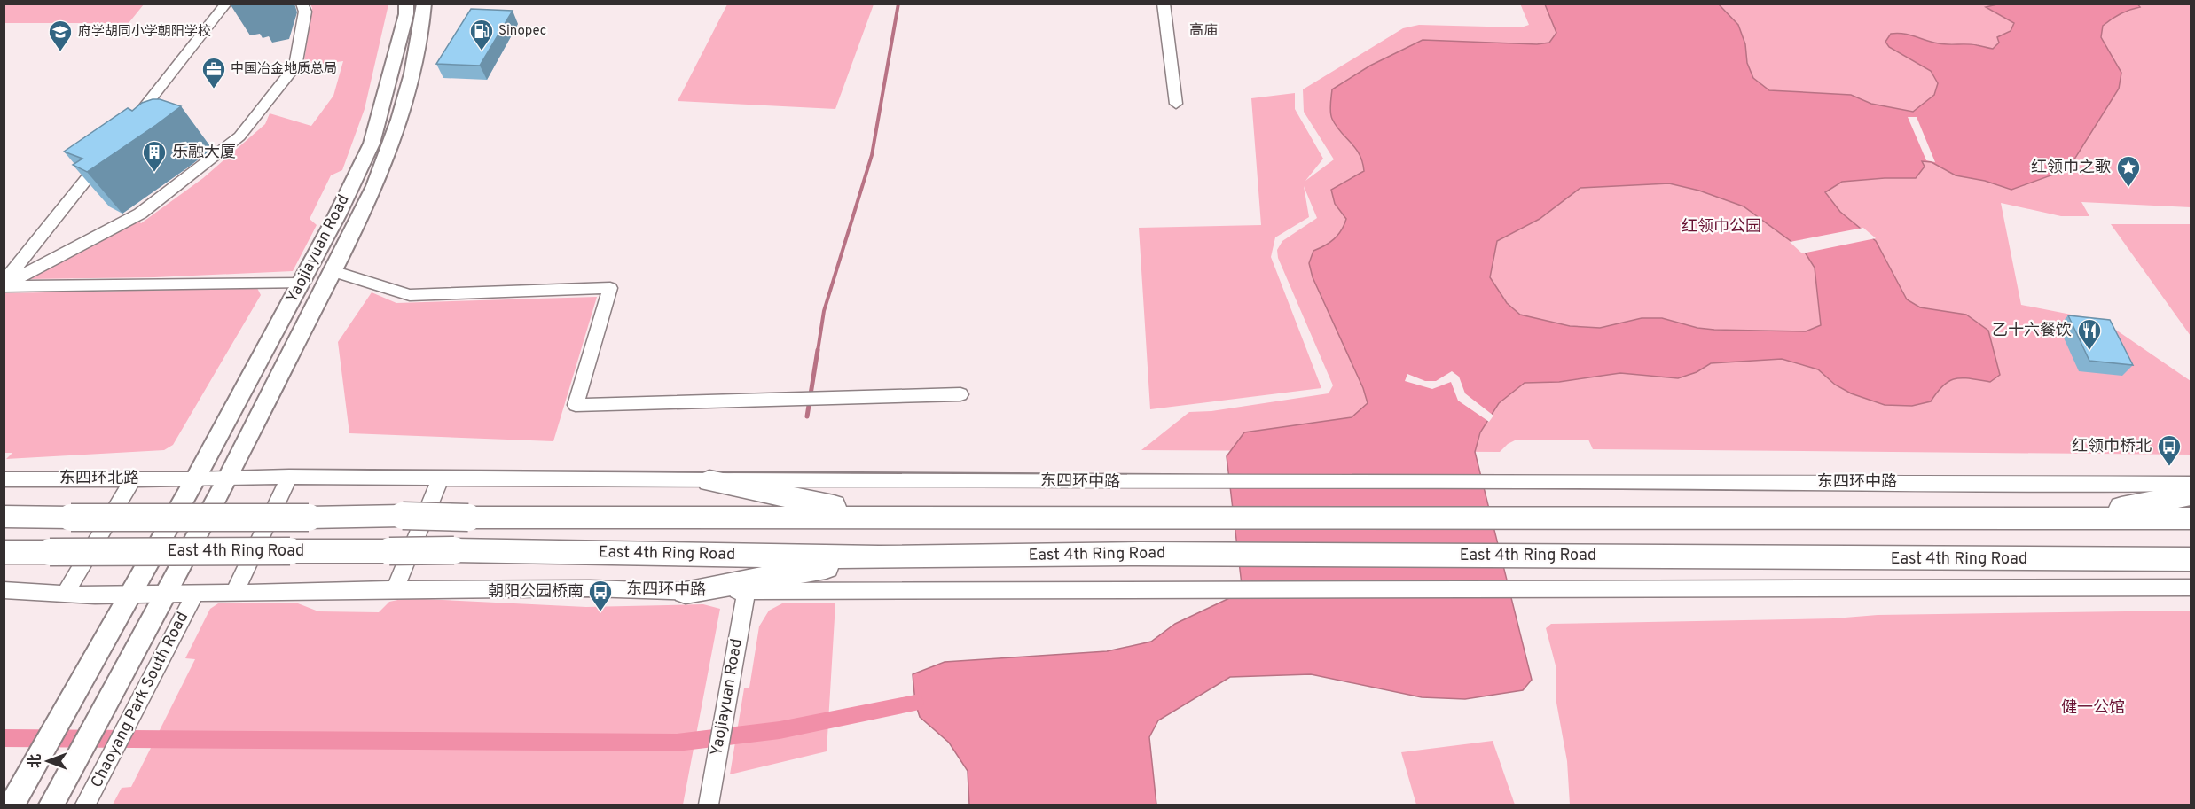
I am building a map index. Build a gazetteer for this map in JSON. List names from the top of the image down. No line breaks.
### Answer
{"streets":{"highway":["East 4th Ring Road"],"main road":["Yaojiayuan Road"],"street":["东四环北路","东四环中路","Chaoyang Park South Road"]},"crossings":[["Yaojiayuan Road","东四环北路"],["Yaojiayuan Road","东四环中路"],["东四环北路","东四环中路"],["东四环中路","Chaoyang Park South Road"]],"districts":["高庙"],"parks":["红领巾公园","健一公馆"],"places":{"fuel station":["Sinopec"],"school or university":["府学胡同小学朝阳学校"],"office":["中国冶金地质总局"],"building":["乐融大厦"],"place":["红领巾之歌"],"restaurant":["乙十六餐饮"],"bus stop":["红领巾桥北","朝阳公园桥南"]},"north":"left"}
